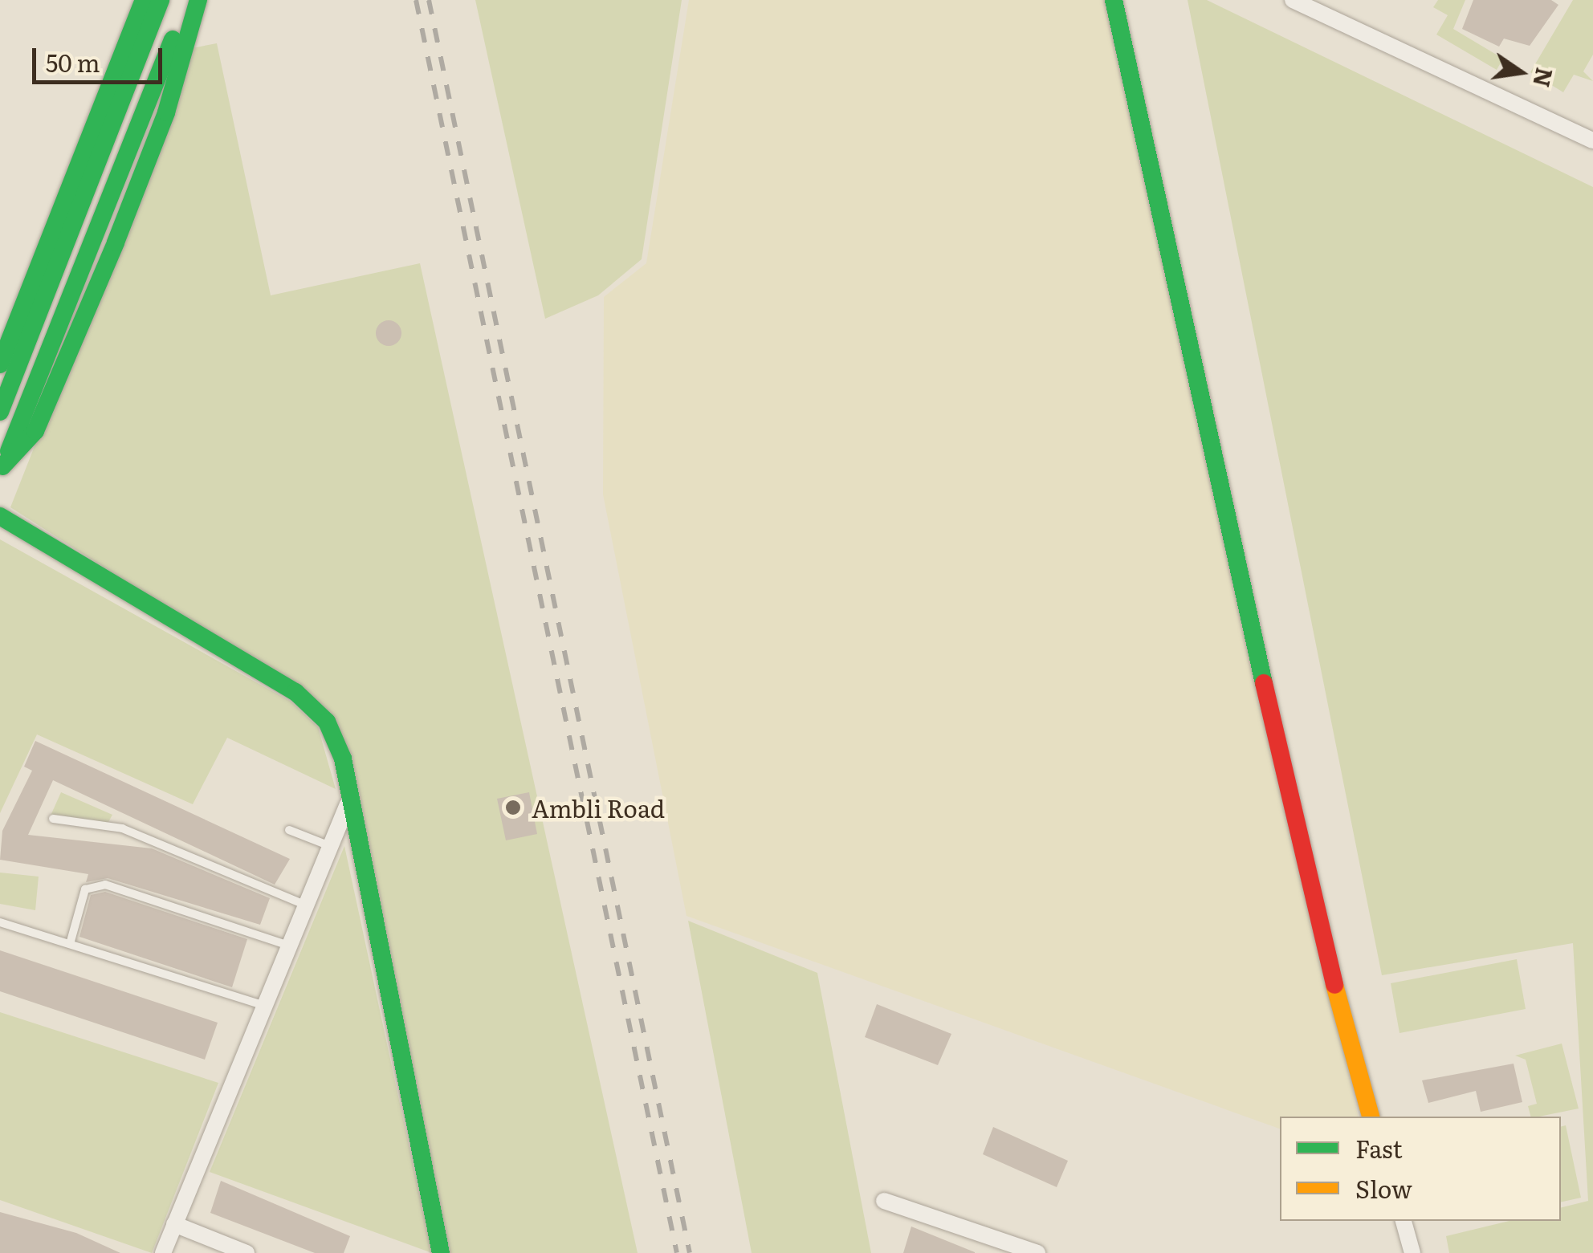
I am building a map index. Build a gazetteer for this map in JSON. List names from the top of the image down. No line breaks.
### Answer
{"places":["Ambli Road"],"legend":["Fast","Slow"],"scale_bar":"50 m","north":"right"}
